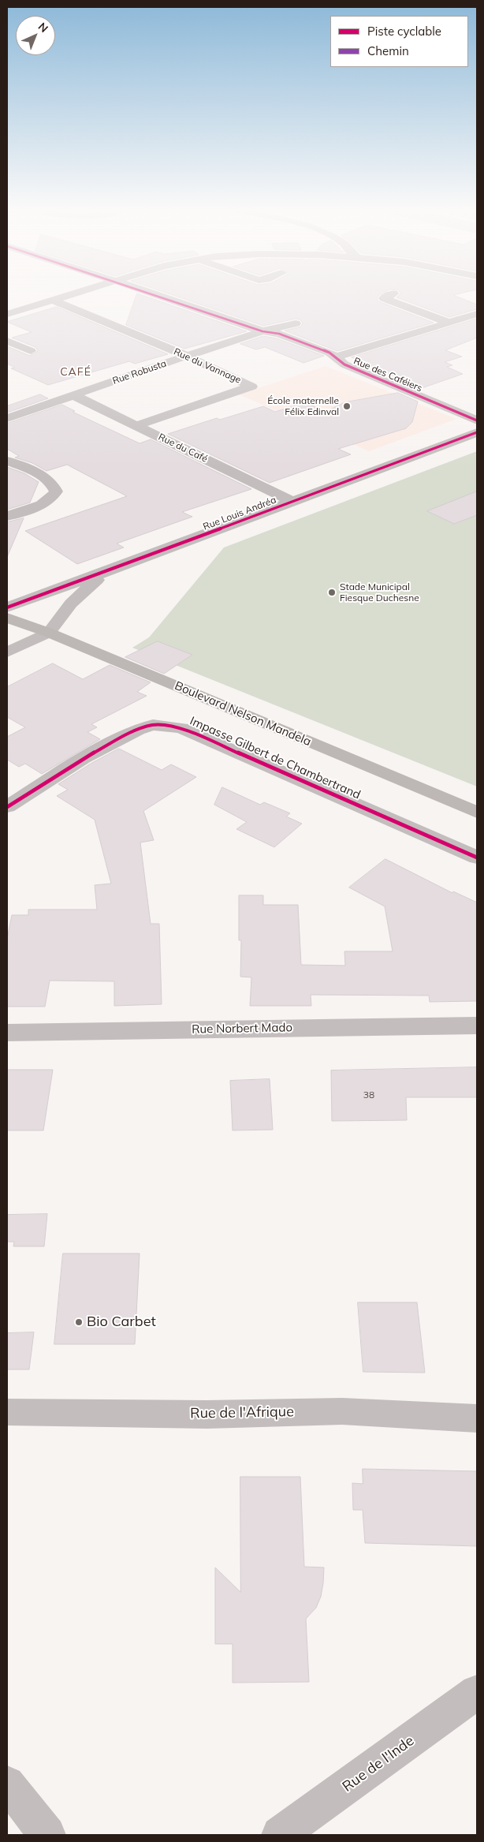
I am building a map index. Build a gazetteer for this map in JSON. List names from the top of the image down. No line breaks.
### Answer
{"streets":{"main road":["Boulevard Nelson Mandela"],"street":["Rue du Vannage","Rue Robusta","Rue des Caféiers","Rue du Café","Rue Louis Andréa","Impasse Gilbert de Chambertrand","Rue Norbert Mado","Rue de l'Afrique","Rue de l'Inde"]},"crossings":[["Rue du Vannage","Rue Robusta"],["Rue du Vannage","Rue du Café"],["Rue Robusta","Rue des Caféiers"],["Rue Robusta","Rue du Café"],["Rue du Café","Rue Louis Andréa"],["Rue Louis Andréa","Boulevard Nelson Mandela"]],"districts":["CAFÉ"],"places":["École maternelle Félix Edinval","Stade Municipal Fiesque Duchesne","Bio Carbet"],"house_numbers":["38"],"legend":["Piste cyclable","Chemin"],"north":"top right"}
